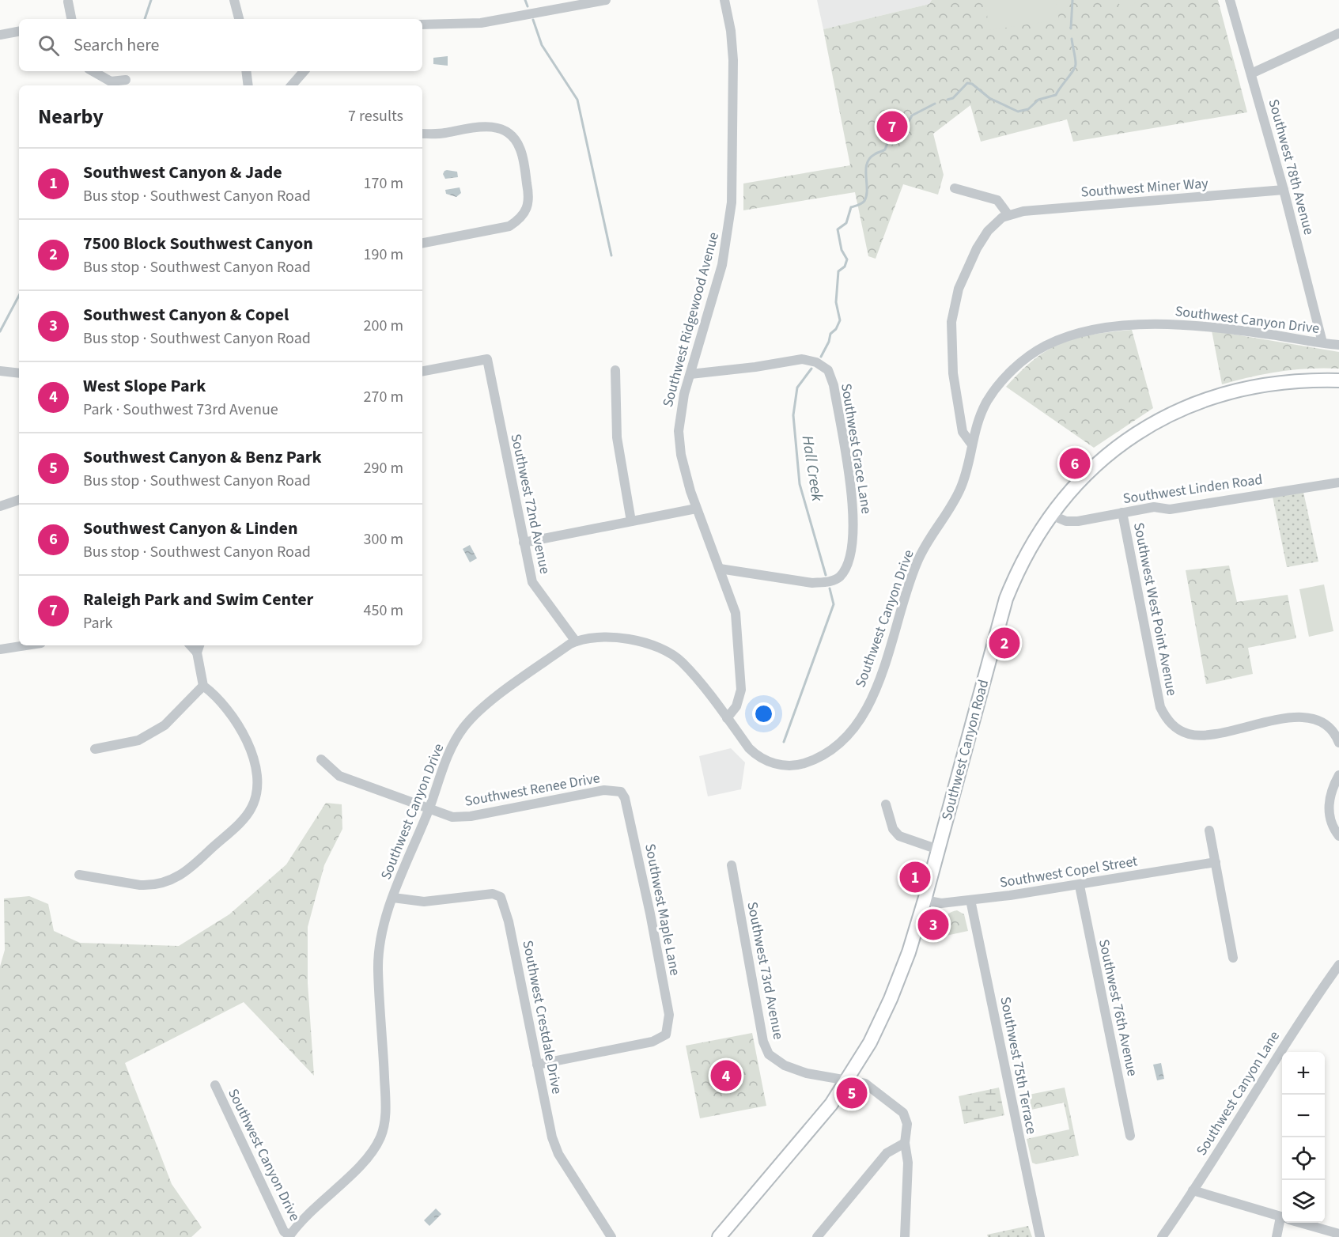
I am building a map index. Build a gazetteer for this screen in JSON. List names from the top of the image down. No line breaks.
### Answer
{"streets":{"main road":["Southwest Canyon Road"],"street":["Southwest 78th Avenue","Southwest Miner Way","Southwest Ridgewood Avenue","Southwest Canyon Drive","Southwest Grace Lane","Southwest Linden Road","Southwest 72nd Avenue","Southwest West Point Avenue","Southwest Renee Drive","Southwest Copel Street","Southwest Maple Lane","Southwest 73rd Avenue","Southwest 76th Avenue","Southwest Crestdale Drive","Southwest 75th Terrace","Southwest Canyon Lane"]},"crossings":[["Southwest 78th Avenue","Southwest Miner Way"],["Southwest 78th Avenue","Southwest Canyon Drive"],["Southwest Miner Way","Southwest Canyon Drive"],["Southwest Ridgewood Avenue","Southwest Canyon Drive"],["Southwest Ridgewood Avenue","Southwest Grace Lane"],["Southwest Canyon Drive","Southwest 72nd Avenue"],["Southwest Canyon Drive","Southwest Renee Drive"],["Southwest Canyon Drive","Southwest Crestdale Drive"],["Southwest Linden Road","Southwest West Point Avenue"],["Southwest Linden Road","Southwest Canyon Road"],["Southwest Canyon Road","Southwest Copel Street"],["Southwest Canyon Road","Southwest 73rd Avenue"],["Southwest Renee Drive","Southwest Maple Lane"],["Southwest Copel Street","Southwest 76th Avenue"],["Southwest Copel Street","Southwest 75th Terrace"],["Southwest Maple Lane","Southwest Crestdale Drive"]],"water":["Hall Creek"],"page":{"search":"Search here","heading":["Nearby","7 results"],"pins":["7","6","2","1","3","4","5"],"list":[{"mark":"1","name":"Southwest Canyon & Jade","note":"Bus stop · Southwest Canyon Road","value":"170 m"},{"mark":"2","name":"7500 Block Southwest Canyon","note":"Bus stop · Southwest Canyon Road","value":"190 m"},{"mark":"3","name":"Southwest Canyon & Copel","note":"Bus stop · Southwest Canyon Road","value":"200 m"},{"mark":"4","name":"West Slope Park","note":"Park · Southwest 73rd Avenue","value":"270 m"},{"mark":"5","name":"Southwest Canyon & Benz Park","note":"Bus stop · Southwest Canyon Road","value":"290 m"},{"mark":"6","name":"Southwest Canyon & Linden","note":"Bus stop · Southwest Canyon Road","value":"300 m"},{"mark":"7","name":"Raleigh Park and Swim Center","note":"Park","value":"450 m"}],"map_buttons":["+","−"]}}
